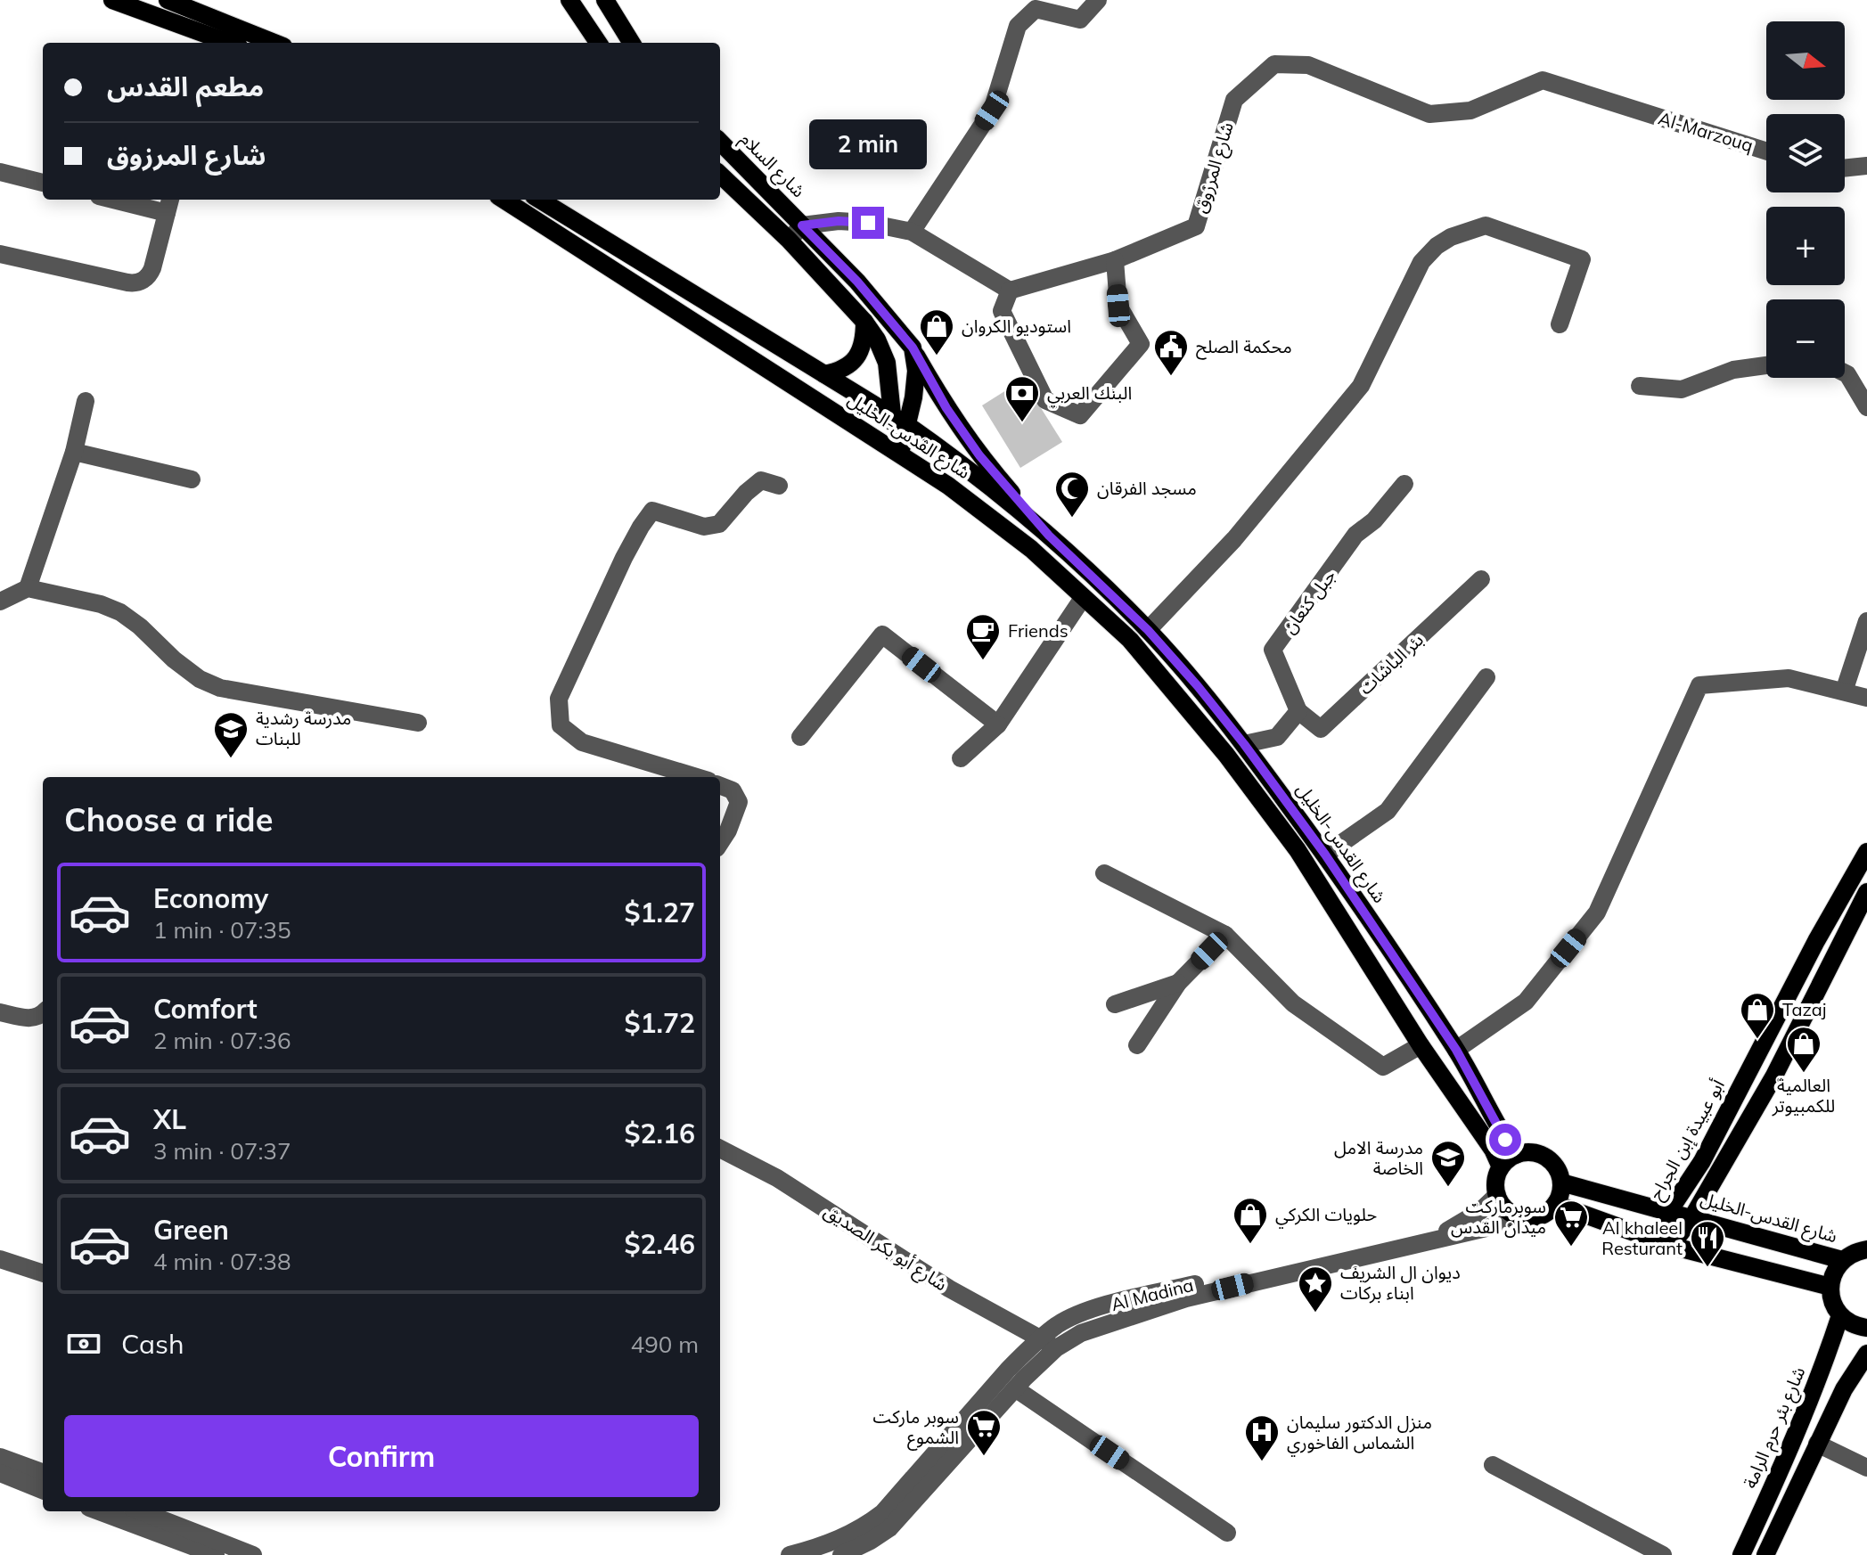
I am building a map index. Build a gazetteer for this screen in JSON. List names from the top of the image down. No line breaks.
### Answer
{"streets":{"main road":["شارع السلام","شارع القدس-الخليل","أبو عبيدة إبن الجراح","شارع بئر حرم الرامة"],"street":["Al-Marzouq","شارع المرزوق","جبل كنعان","بئر الباشات","شارع أبو بكر الصديق","Al Madina"]},"crossings":[["Al-Marzouq","شارع المرزوق"],["شارع السلام","شارع القدس-الخليل"],["شارع القدس-الخليل","أبو عبيدة إبن الجراح"],["جبل كنعان","بئر الباشات"],["شارع أبو بكر الصديق","Al Madina"]],"places":{"shop":["استوديو الكروان","Tazaj","العالمية للكمبيوتر","حلويات الكركي"],"public building":["محكمة الصلح"],"bank":["البنك العربي"],"mosque":["مسجد الفرقان"],"cafe":["Friends"],"school or university":["مدرسة رشدية للبنات","مدرسة الامل الخاصة"],"supermarket":["سوبرماركت ميدان القدس","سوبر ماركت الشموع"],"restaurant":["Al khaleel Resturant"],"place":["ديوان ال الشريف ابناء بركات"],"hospital":["منزل الدكتور سليمان الشماس الفاخوري"]},"north":"right","page":{"map_buttons":["+","−"],"banner":["مطعم القدس","شارع المرزوق"],"bubble":"2 min","heading":"Choose a ride","list":[{"name":"Economy","note":"1 min · 07:35","value":"$1.27"},{"name":"Comfort","note":"2 min · 07:36","value":"$1.72"},{"name":"XL","note":"3 min · 07:37","value":"$2.16"},{"name":"Green","note":"4 min · 07:38","value":"$2.46"}],"pay":["Cash","490 m"],"buttons":"Confirm"}}
